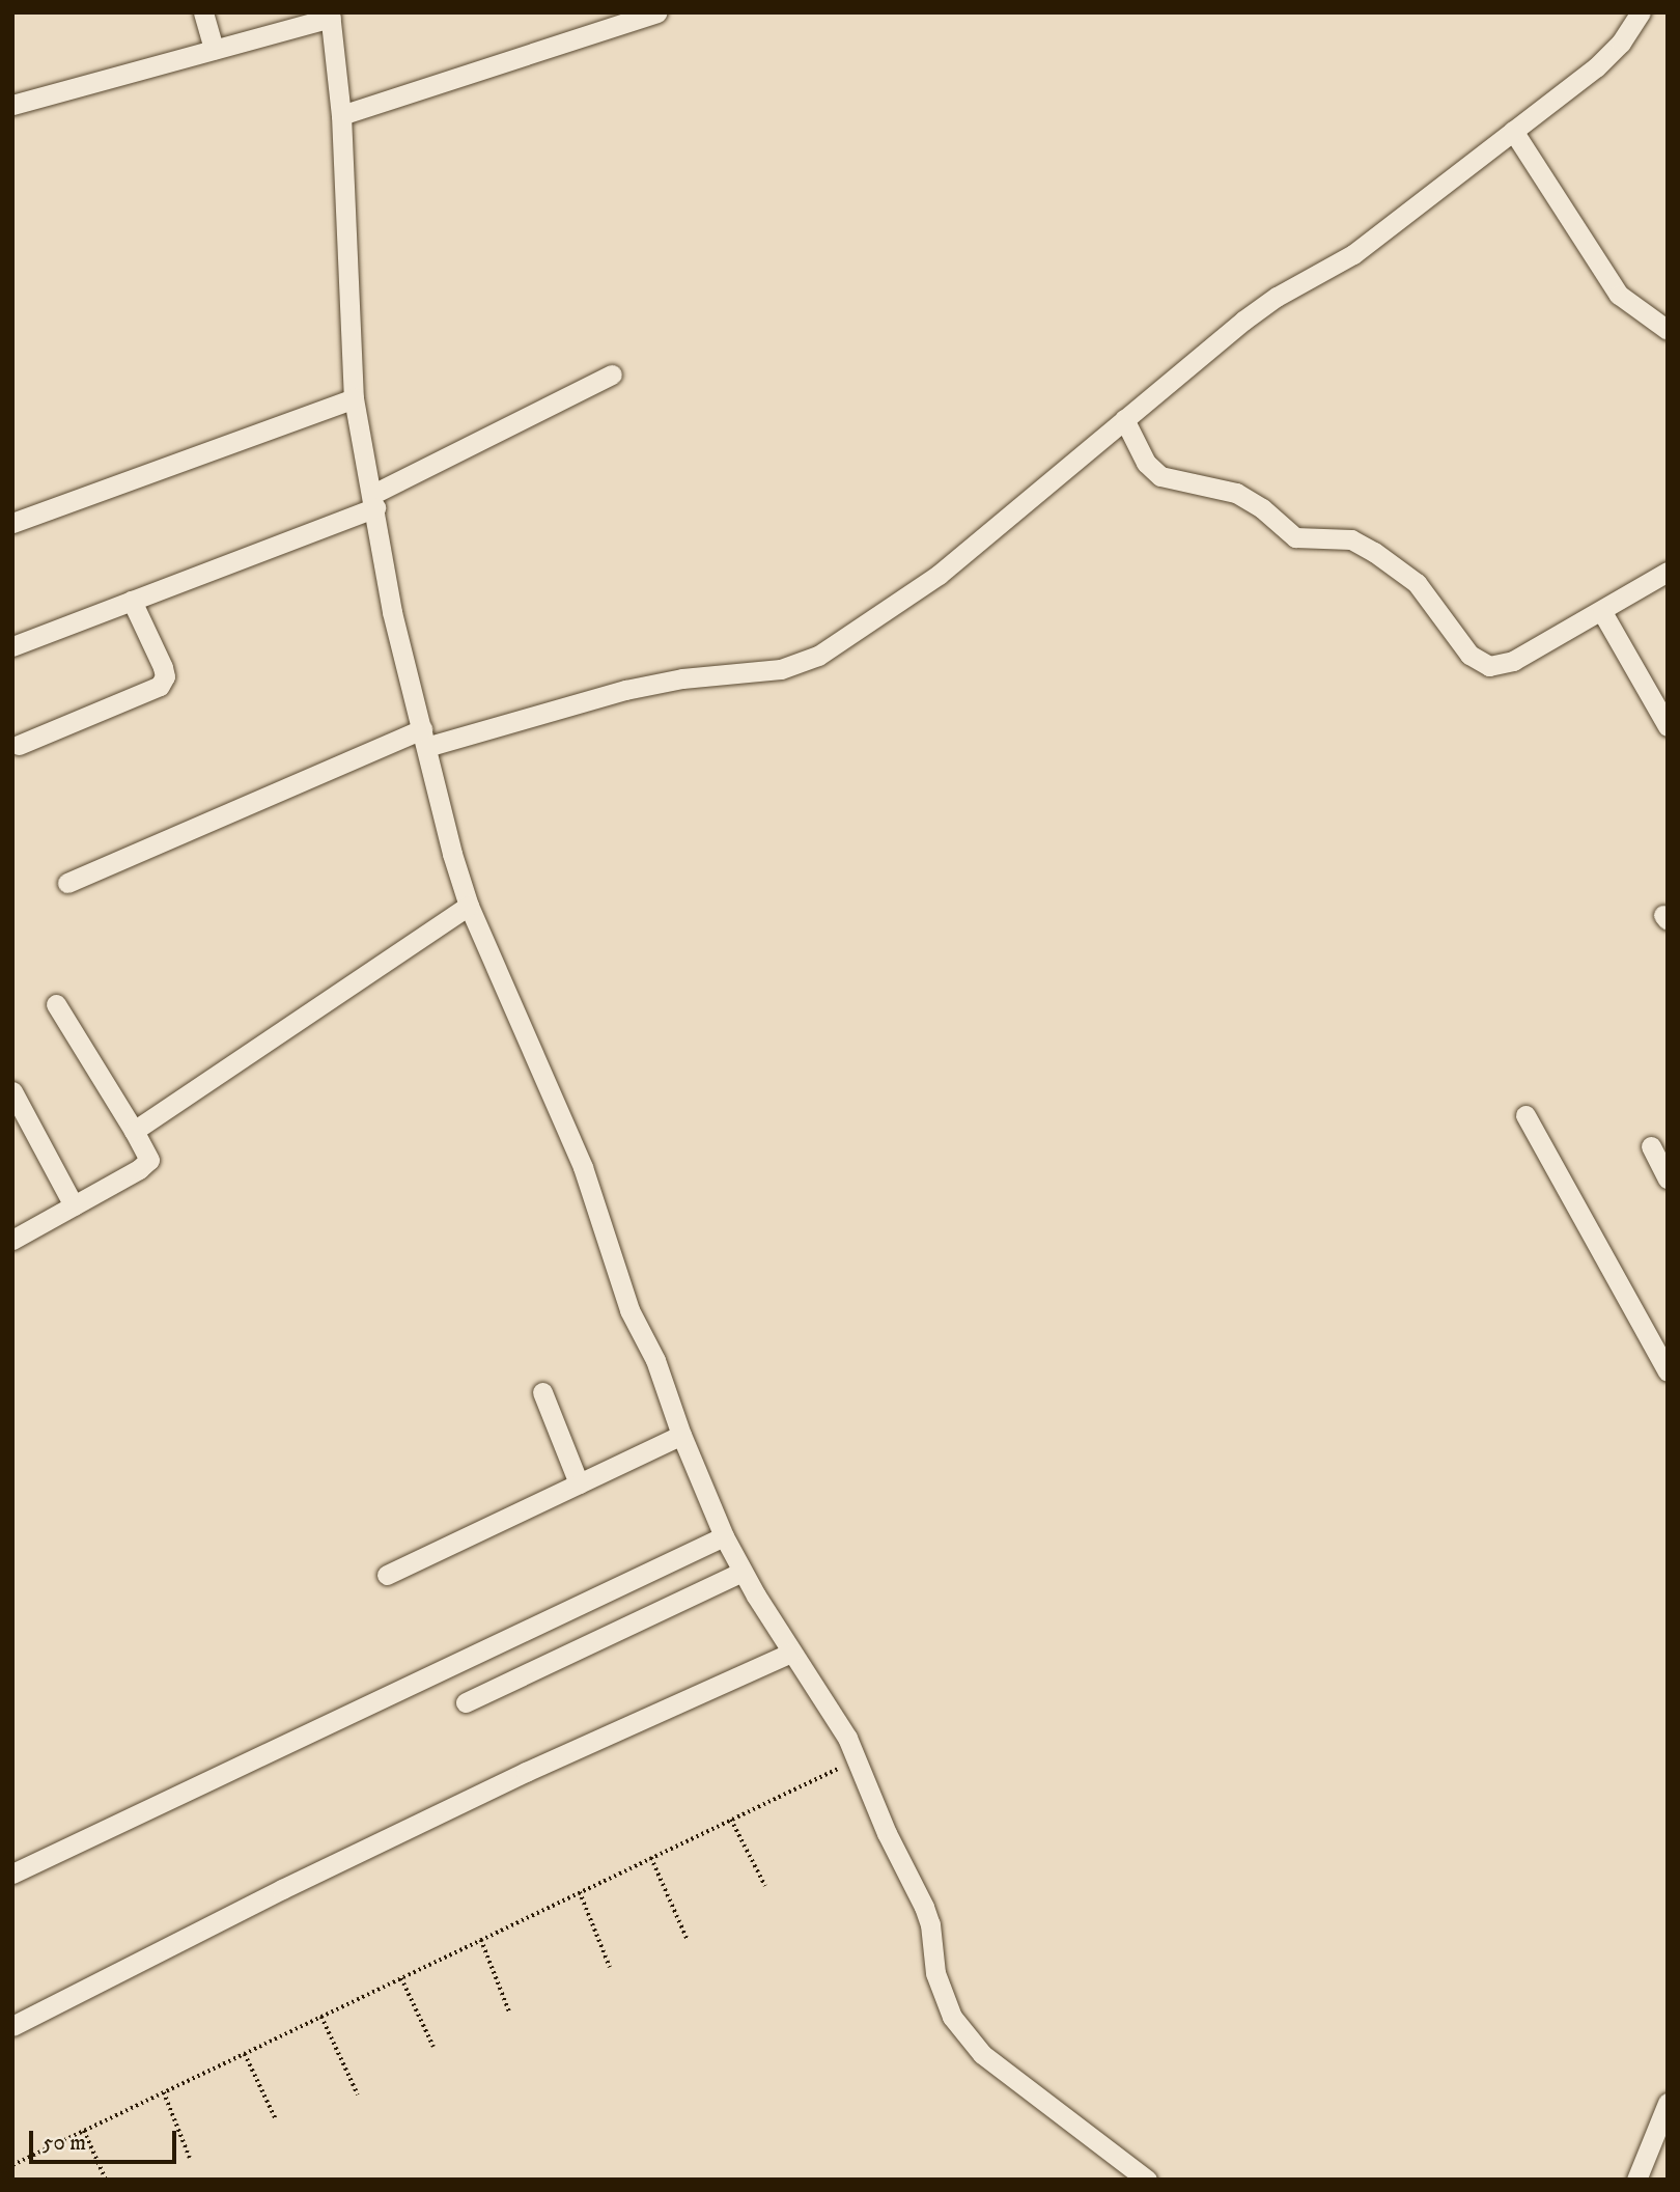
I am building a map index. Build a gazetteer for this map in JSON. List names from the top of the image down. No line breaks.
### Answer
{"scale_bar":"50 m"}
